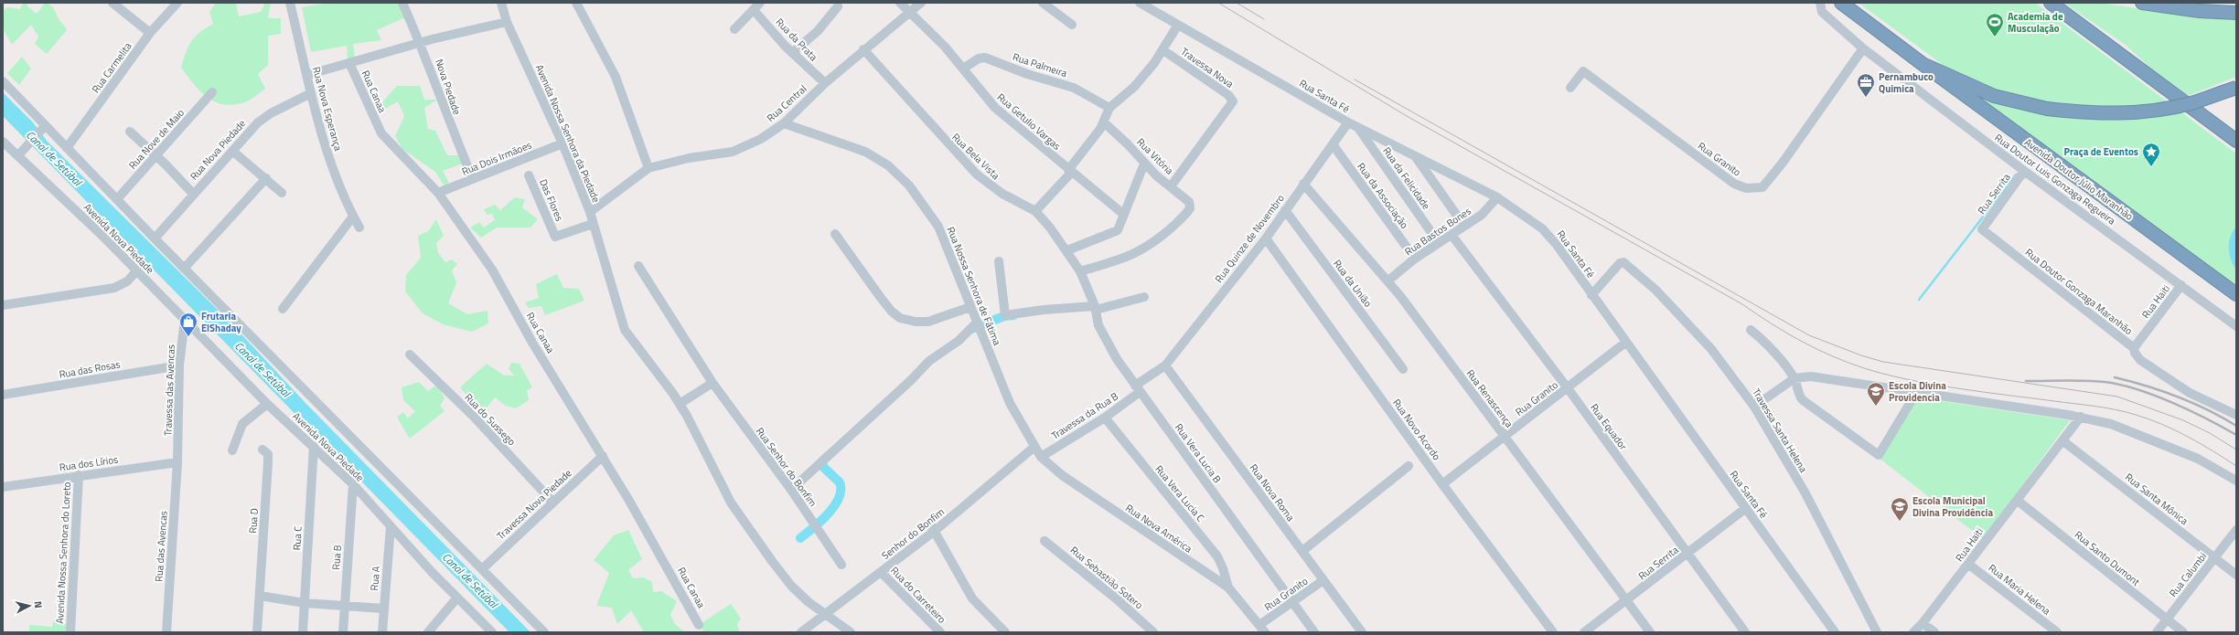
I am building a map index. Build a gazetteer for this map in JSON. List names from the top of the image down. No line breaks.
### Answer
{"streets":{"highway":["Avenida Doutor Júlio Maranhão"],"street":["Rua da Prata","Rua Palmeira","Rua Carmelita","Travessa Nova","Nova Piedade","Rua Canaa","Rua Santa Fé","Rua Central","Rua Nova Esperança","Rua Getulio Vargas","Avenida Nossa Senhora da Piedade","Rua Nove de Maio","Rua Nova Piedade","Rua Bela Vista","Rua Vitória","Rua Dois Irmãoes","Rua Granito","Rua da Felicidade","Rua Doutor Luis Gonzaga Regueira","Rua Serrita","Rua da Associação","Das Flores","Rua Bastos Bones","Avenida Nova Piedade","Rua Quinze de Novembro","Rua da União","Rua Nossa Senhora de Fátima","Rua Doutor Gonzaga Maranhão","Rua Haiti","Rua das Rosas","Travessa das Avencas","Rua Renascença","Travessa da Rua B","Rua do Sussego","Rua Equador","Rua Novo Acordo","Travessa Santa Helena","Rua Vera Lucia B","Rua dos Lírios","Rua Senhor do Bonfim","Rua Nova Roma","Rua Vera Lucia C","Rua Santa Mônica","Travessa Nova Piedade","Rua D","Rua Nova América","Senhor do Bonfim","Rua C","Rua das Avencas","Avenida Nossa Senhora do Loreto","Rua B","Rua Santo Dumont","Rua Calumbi","Rua Sebastião Sotero","Rua A","Rua Maria Helena","Rua do Carreteiro"]},"crossings":[["Rua da Prata","Rua Central"],["Rua Palmeira","Rua Getulio Vargas"],["Travessa Nova","Rua Vitória"],["Nova Piedade","Rua Dois Irmãoes"],["Rua Canaa","Rua Dois Irmãoes"],["Rua Canaa","Travessa Nova Piedade"],["Rua Santa Fé","Rua Granito"],["Rua Santa Fé","Rua da Felicidade"],["Rua Santa Fé","Rua Serrita"],["Rua Santa Fé","Rua Bastos Bones"],["Rua Santa Fé","Rua Quinze de Novembro"],["Rua Santa Fé","Travessa Santa Helena"],["Rua Central","Rua Getulio Vargas"],["Rua Central","Avenida Nossa Senhora da Piedade"],["Rua Central","Rua Bela Vista"],["Rua Central","Rua Nossa Senhora de Fátima"],["Rua Nova Esperança","Rua Nova Piedade"],["Avenida Nossa Senhora da Piedade","Rua Dois Irmãoes"],["Avenida Nossa Senhora da Piedade","Das Flores"],["Avenida Nossa Senhora da Piedade","Senhor do Bonfim"],["Rua Bela Vista","Rua Vitória"],["Rua Bela Vista","Rua Vera Lucia B"],["Rua Granito","Rua Doutor Luis Gonzaga Regueira"],["Rua Granito","Rua Renascença"],["Rua Granito","Rua Equador"],["Rua Granito","Rua Novo Acordo"],["Rua Granito","Rua Vera Lucia B"],["Rua Granito","Rua Nova Roma"],["Rua Granito","Rua Nova América"],["Rua da Felicidade","Rua Bastos Bones"],["Rua Doutor Luis Gonzaga Regueira","Rua Serrita"],["Rua Doutor Luis Gonzaga Regueira","Rua Haiti"],["Rua Serrita","Rua Doutor Gonzaga Maranhão"],["Rua Serrita","Rua Renascença"],["Rua Serrita","Rua Equador"],["Rua da Associação","Rua Bastos Bones"],["Rua da Associação","Rua Quinze de Novembro"],["Rua Bastos Bones","Rua Renascença"],["Rua Bastos Bones","Rua Equador"],["Avenida Nova Piedade","Travessa das Avencas"],["Avenida Nova Piedade","Rua C"],["Avenida Nova Piedade","Rua B"],["Avenida Nova Piedade","Rua A"],["Rua Quinze de Novembro","Rua da União"],["Rua Quinze de Novembro","Rua Renascença"],["Rua Quinze de Novembro","Travessa da Rua B"],["Rua Quinze de Novembro","Rua Novo Acordo"],["Rua Quinze de Novembro","Rua Vera Lucia B"],["Rua Quinze de Novembro","Rua Nova Roma"],["Rua Nossa Senhora de Fátima","Rua Nova América"],["Rua Nossa Senhora de Fátima","Senhor do Bonfim"],["Rua Doutor Gonzaga Maranhão","Rua Haiti"],["Rua Haiti","Rua Santa Mônica"],["Rua Haiti","Rua Santo Dumont"],["Rua Haiti","Rua Maria Helena"],["Rua das Rosas","Travessa das Avencas"],["Travessa das Avencas","Rua dos Lírios"],["Travessa das Avencas","Rua das Avencas"],["Travessa da Rua B","Rua Vera Lucia B"],["Travessa da Rua B","Rua Vera Lucia C"],["Travessa da Rua B","Rua Nova América"],["Rua do Sussego","Travessa Nova Piedade"],["Rua dos Lírios","Rua das Avencas"],["Rua dos Lírios","Avenida Nossa Senhora do Loreto"],["Rua Vera Lucia C","Rua Nova América"],["Rua Santa Mônica","Rua Calumbi"],["Rua Nova América","Senhor do Bonfim"],["Senhor do Bonfim","Rua do Carreteiro"],["Rua Santo Dumont","Rua Calumbi"]],"water":["Canal de Setúbal"],"places":{"sports":["Academia de Musculação"],"office":["Pernambuco Quimica"],"place":["Praça de Eventos"],"shop":["Frutaria ElShaday"],"school or university":["Escola Divina Providencia","Escola Municipal Divina Providência"]},"north":"right"}
